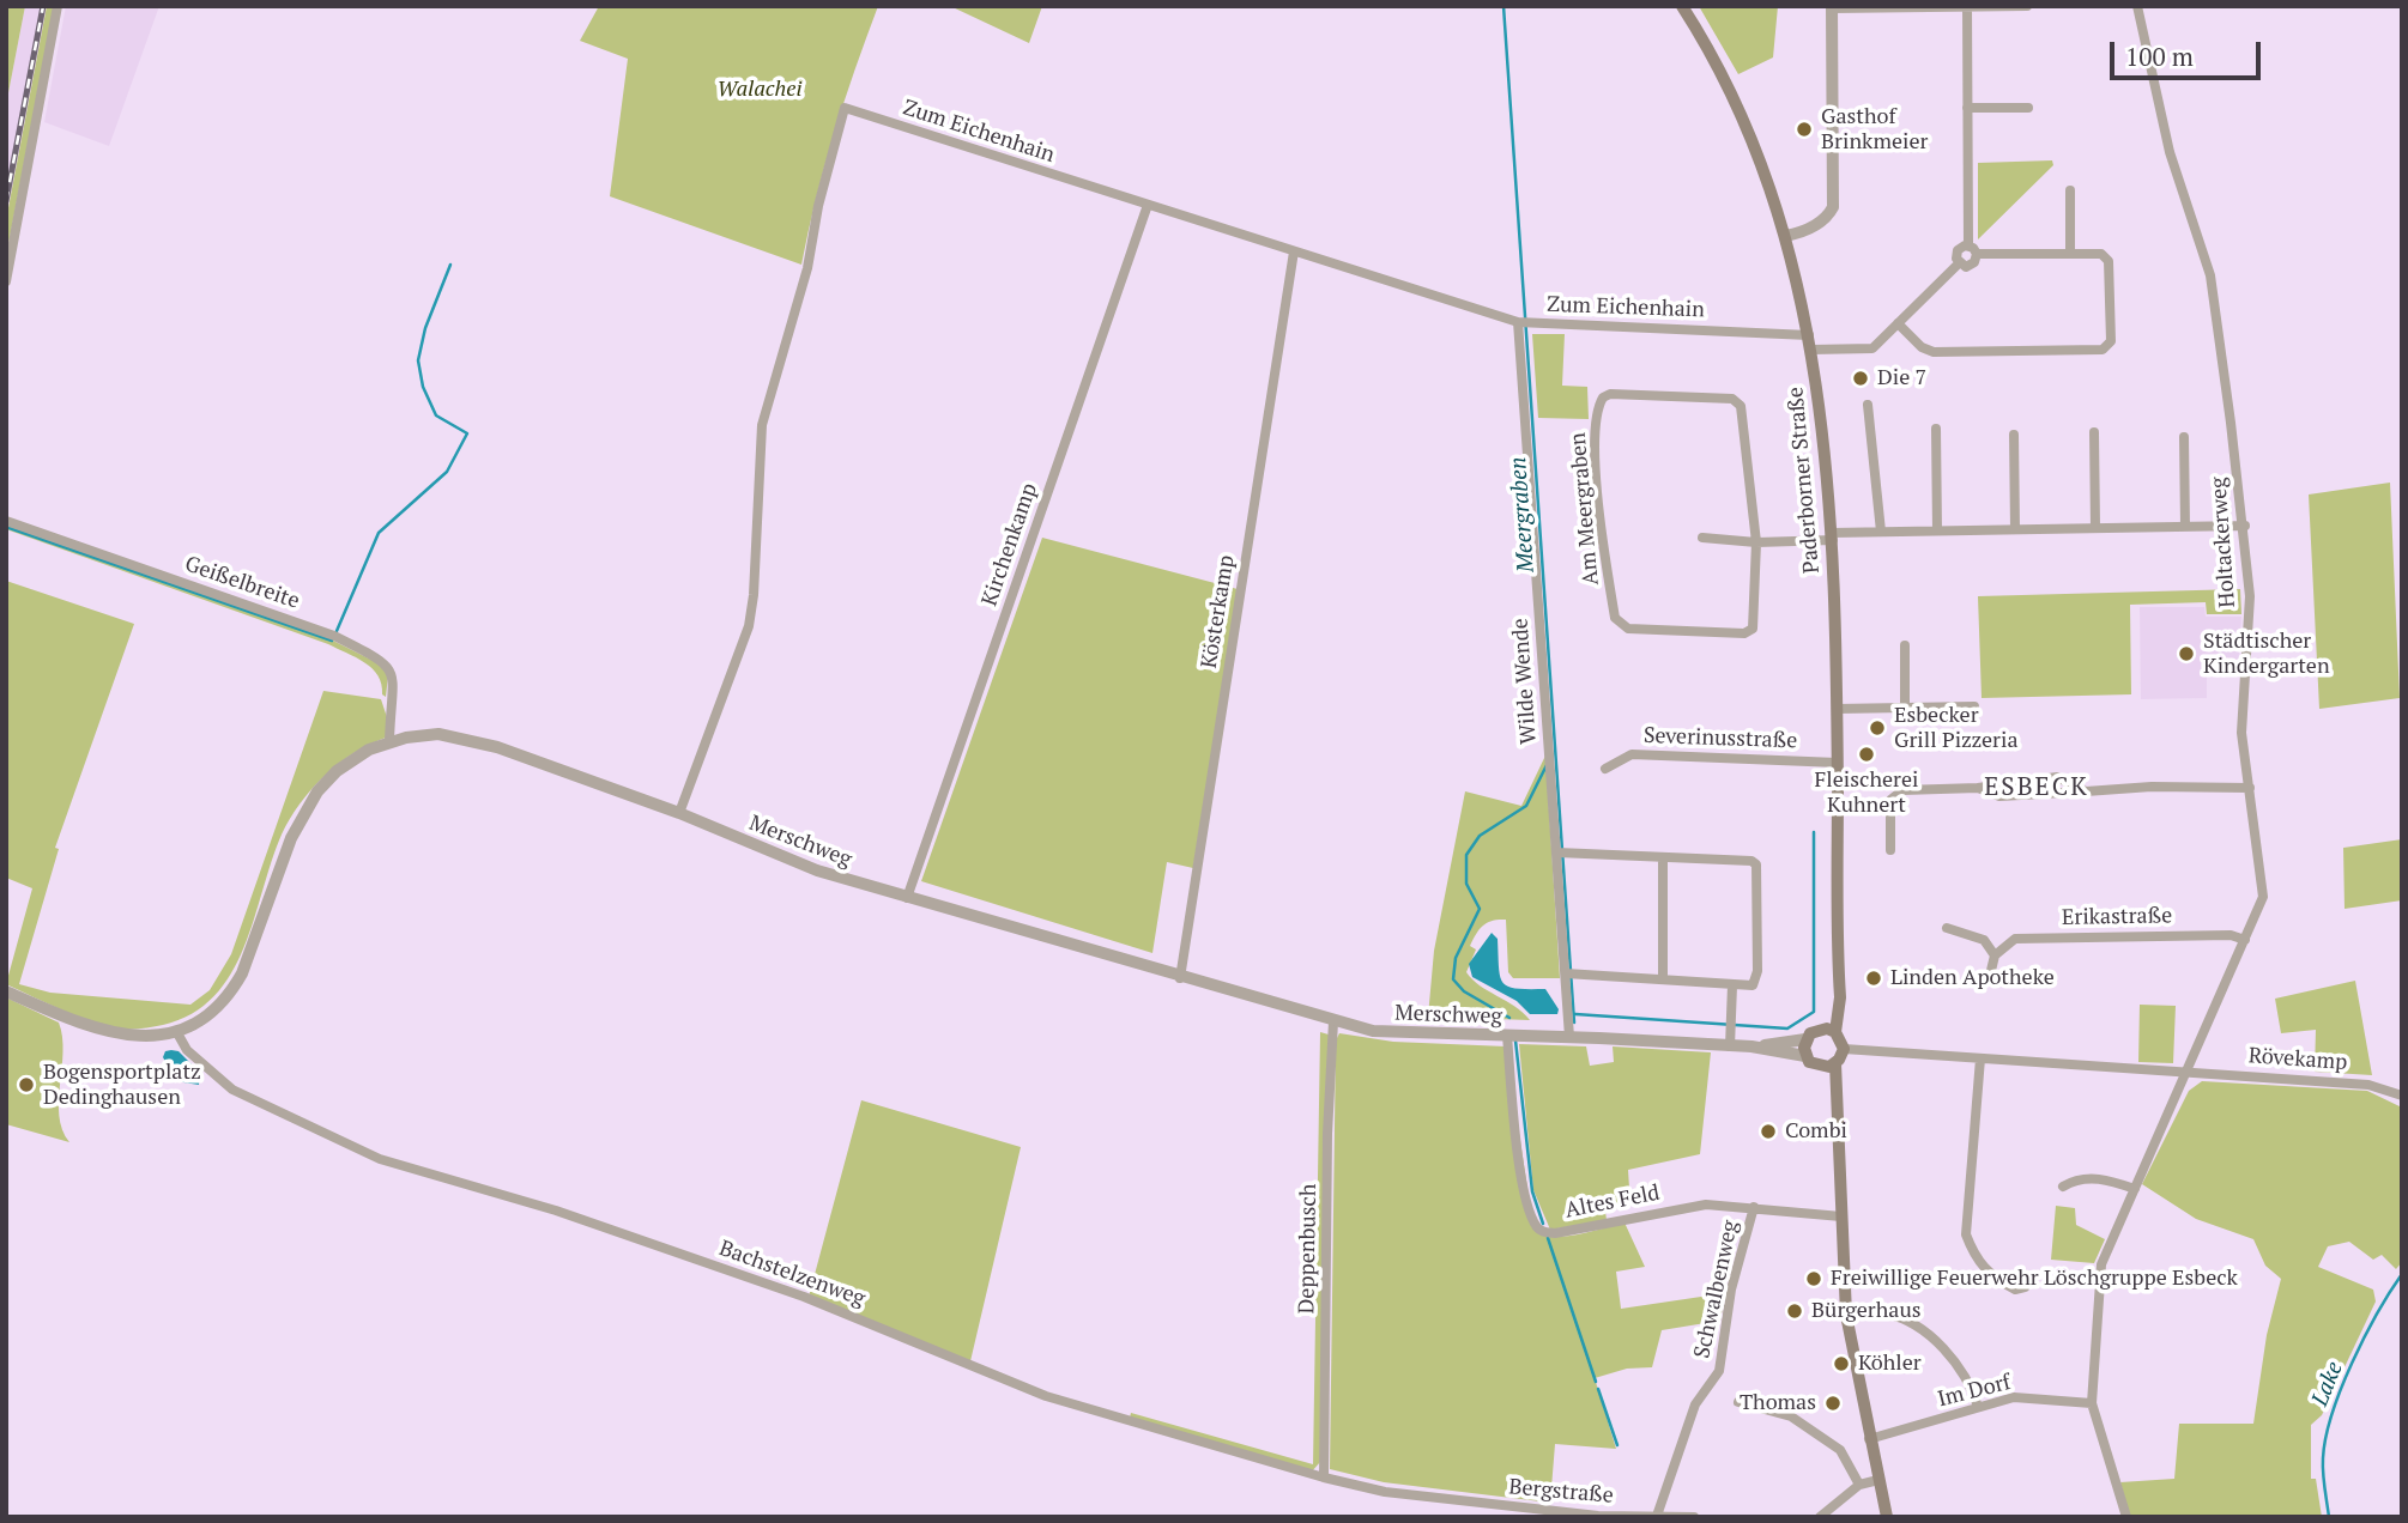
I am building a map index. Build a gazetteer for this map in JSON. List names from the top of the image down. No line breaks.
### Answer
{"streets":{"main road":["Paderborner Straße"],"street":["Zum Eichenhain","Am Meergraben","Holtackerweg","Kirchenkamp","Geißelbreite","Kösterkamp","Wilde Wende","Severinusstraße","Merschweg","Erikastraße","Rövekamp","Altes Feld","Deppenbusch","Bachstelzenweg","Schwalbenweg","Im Dorf","Bergstraße"]},"crossings":[["Zum Eichenhain","Paderborner Straße"],["Zum Eichenhain","Kirchenkamp"],["Zum Eichenhain","Kösterkamp"],["Zum Eichenhain","Wilde Wende"],["Zum Eichenhain","Merschweg"],["Paderborner Straße","Severinusstraße"],["Paderborner Straße","Merschweg"],["Holtackerweg","Erikastraße"],["Holtackerweg","Rövekamp"],["Kirchenkamp","Merschweg"],["Geißelbreite","Merschweg"],["Kösterkamp","Merschweg"],["Wilde Wende","Merschweg"],["Merschweg","Altes Feld"],["Merschweg","Deppenbusch"],["Merschweg","Bachstelzenweg"],["Altes Feld","Schwalbenweg"],["Deppenbusch","Bachstelzenweg"],["Bachstelzenweg","Bergstraße"],["Schwalbenweg","Bergstraße"]],"districts":["ESBECK"],"water":["Meergraben","Lake"],"parks":["Walachei"],"places":["Gasthof Brinkmeier","Die 7","Städtischer Kindergarten","Esbecker Grill Pizzeria","Fleischerei Kuhnert","Linden Apotheke","Bogensportplatz Dedinghausen","Combi","Freiwillige Feuerwehr Löschgruppe Esbeck","Bürgerhaus","Köhler","Thomas"],"scale_bar":"100 m"}
